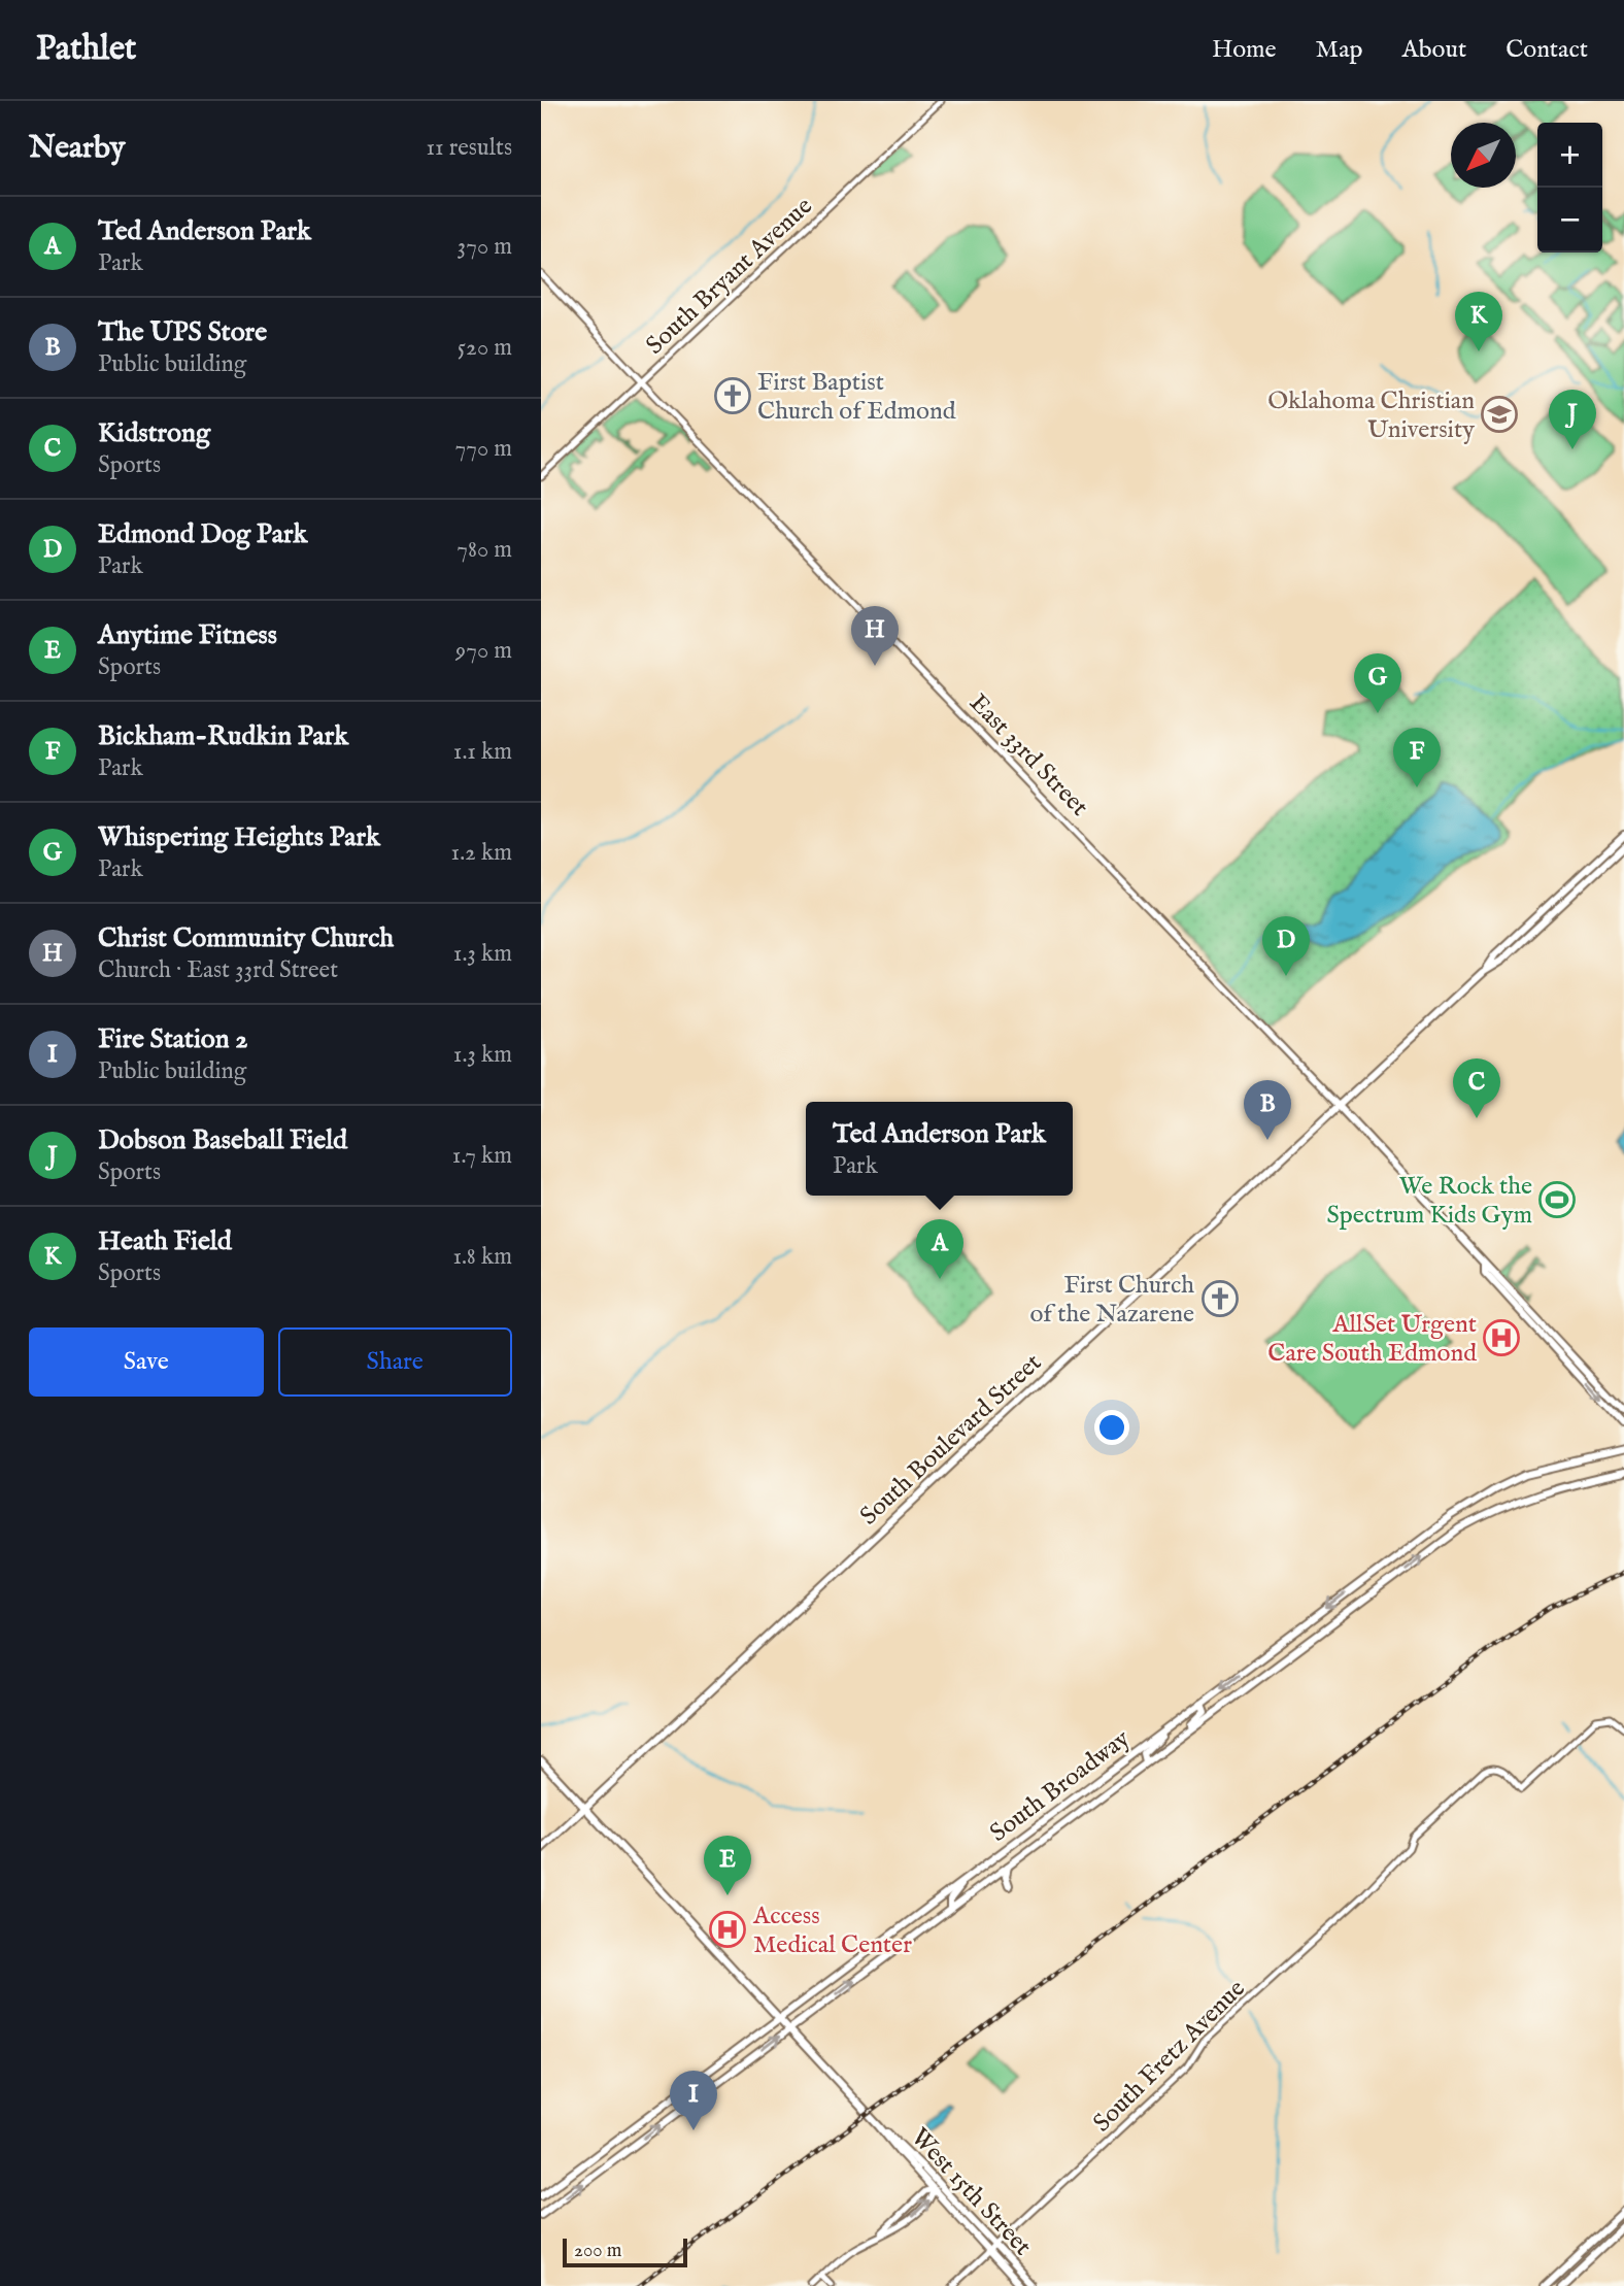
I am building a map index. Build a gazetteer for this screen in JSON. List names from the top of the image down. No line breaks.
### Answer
{"streets":{"main road":["East 33rd Street","South Boulevard Street","South Broadway","West 15th Street"],"street":["South Bryant Avenue","South Fretz Avenue"]},"crossings":[["South Bryant Avenue","East 33rd Street"],["East 33rd Street","South Boulevard Street"],["South Boulevard Street","West 15th Street"],["South Broadway","West 15th Street"],["South Fretz Avenue","West 15th Street"]],"places":{"church":["First Baptist Church of Edmond","First Church of the Nazarene"],"school or university":["Oklahoma Christian University"],"sports":["We Rock the Spectrum Kids Gym"],"hospital":["AllSet Urgent Care South Edmond","Access Medical Center"]},"scale_bar":"200 m","north":"bottom left","page":{"header":"Pathlet","nav":["Home","Map","About","Contact"],"heading":["Nearby","11 results"],"map_buttons":["+","−"],"list":[{"mark":"A","name":"Ted Anderson Park","note":"Park","value":"370 m"},{"mark":"B","name":"The UPS Store","note":"Public building","value":"520 m"},{"mark":"C","name":"Kidstrong","note":"Sports","value":"770 m"},{"mark":"D","name":"Edmond Dog Park","note":"Park","value":"780 m"},{"mark":"E","name":"Anytime Fitness","note":"Sports","value":"970 m"},{"mark":"F","name":"Bickham-Rudkin Park","note":"Park","value":"1.1 km"},{"mark":"G","name":"Whispering Heights Park","note":"Park","value":"1.2 km"},{"mark":"H","name":"Christ Community Church","note":"Church · East 33rd Street","value":"1.3 km"},{"mark":"I","name":"Fire Station 2","note":"Public building","value":"1.3 km"},{"mark":"J","name":"Dobson Baseball Field","note":"Sports","value":"1.7 km"},{"mark":"K","name":"Heath Field","note":"Sports","value":"1.8 km"}],"pins":["K","J","H","G","F","D","C","B","A","E","I"],"popup":["Ted Anderson Park","Park"],"buttons":["Save","Share"],"scale":"200 m"}}
